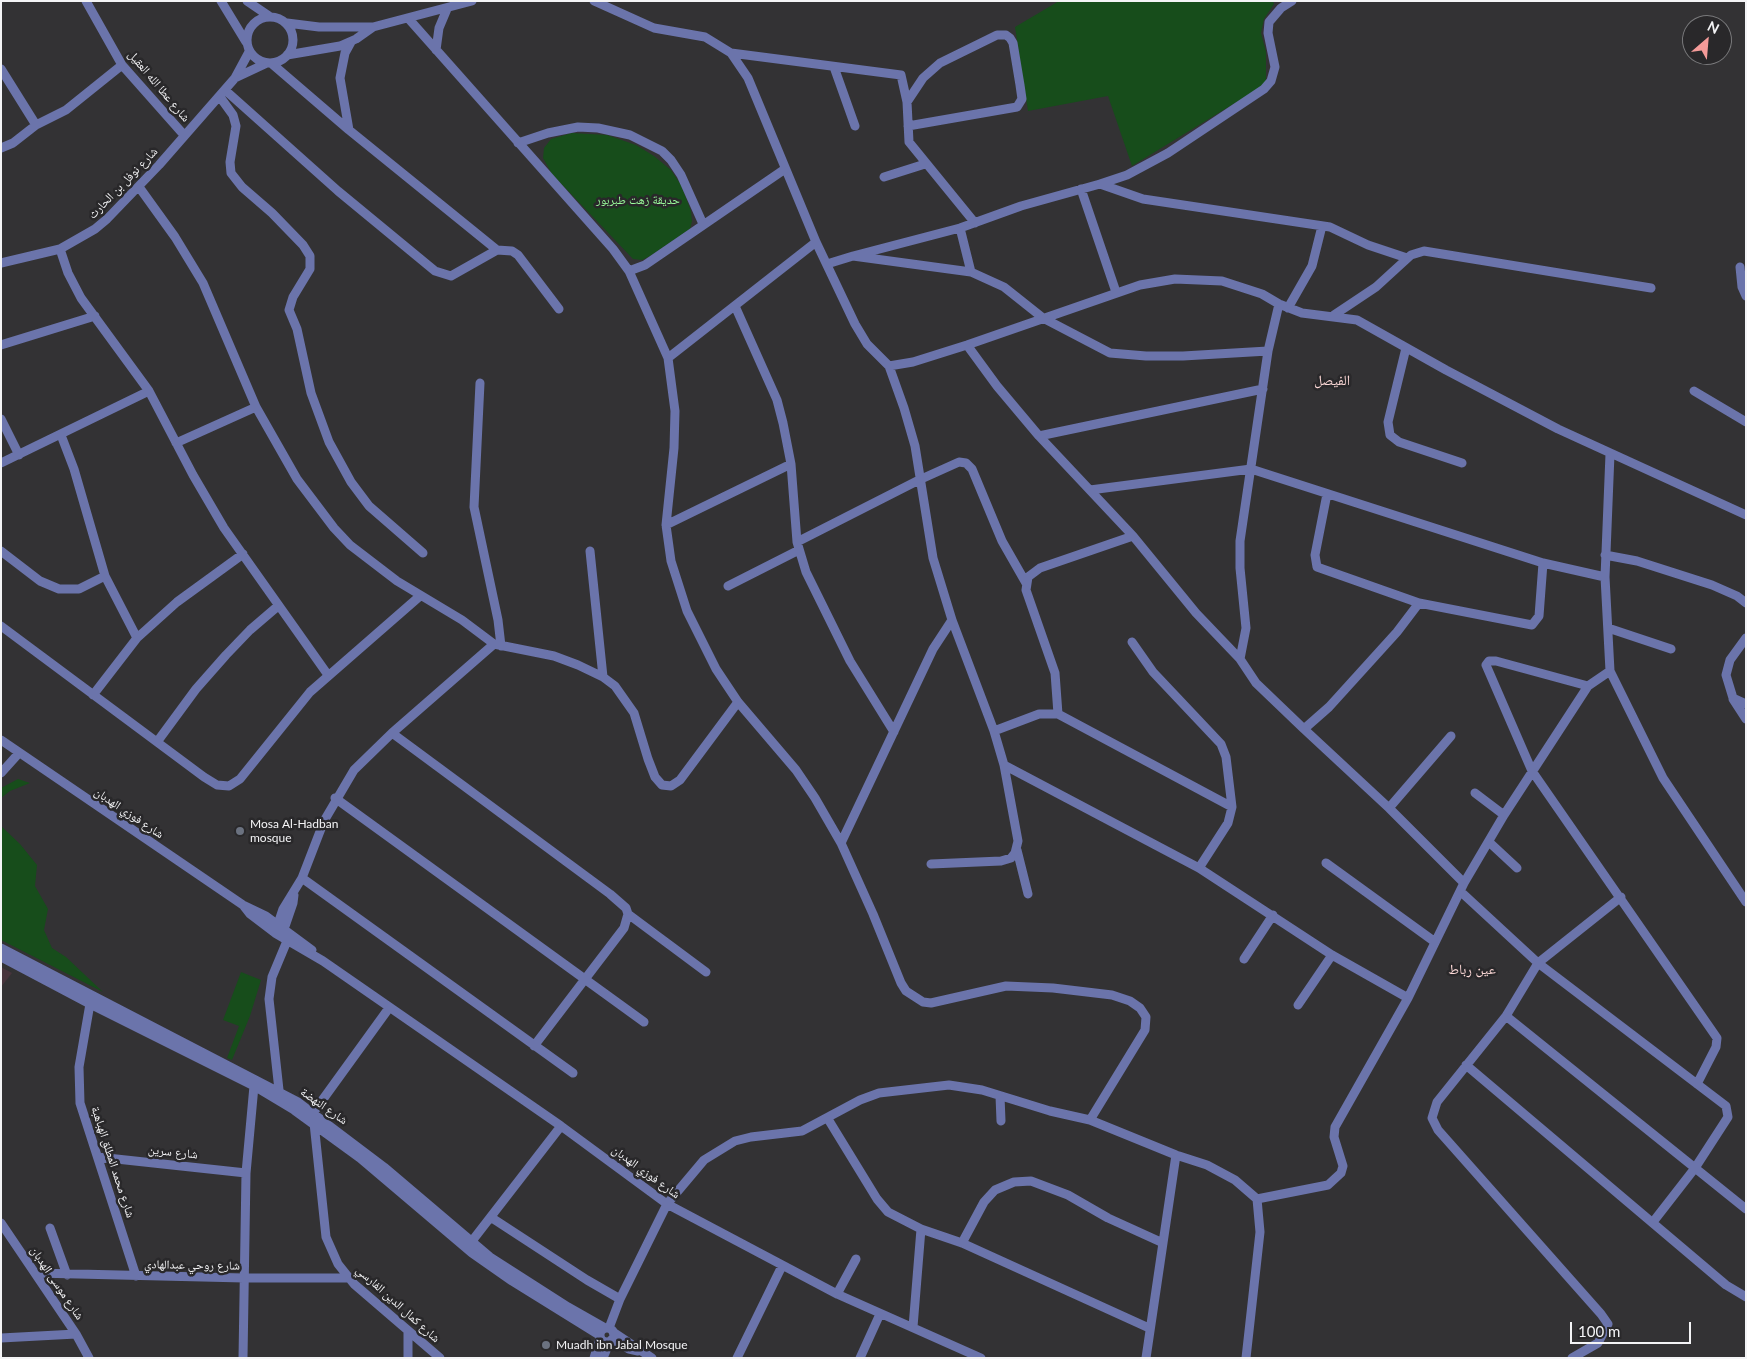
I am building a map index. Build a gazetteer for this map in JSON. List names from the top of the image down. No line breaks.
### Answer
{"streets":{"street":["شارع عطا الله العقيل","شارع نوفل بن الحارث","شارع فوزي الهدبان","شارع النهضة","شارع سرين","شارع محمد المطلق الهباهبة","شارع روحي عبدالهادي","شارع موسى الهدبان","شارع كمال الدين الفارسي"]},"crossings":[["شارع عطا الله العقيل","شارع نوفل بن الحارث"],["شارع النهضة","شارع محمد المطلق الهباهبة"],["شارع النهضة","شارع كمال الدين الفارسي"],["شارع سرين","شارع محمد المطلق الهباهبة"],["شارع محمد المطلق الهباهبة","شارع روحي عبدالهادي"],["شارع روحي عبدالهادي","شارع موسى الهدبان"],["شارع روحي عبدالهادي","شارع كمال الدين الفارسي"]],"districts":["الفيصل","عين رباط"],"parks":["حديقة زهت طبربور"],"places":["Mosa Al-Hadban mosque","Muadh ibn Jabal Mosque"],"scale_bar":"100 m","north":"top right"}
